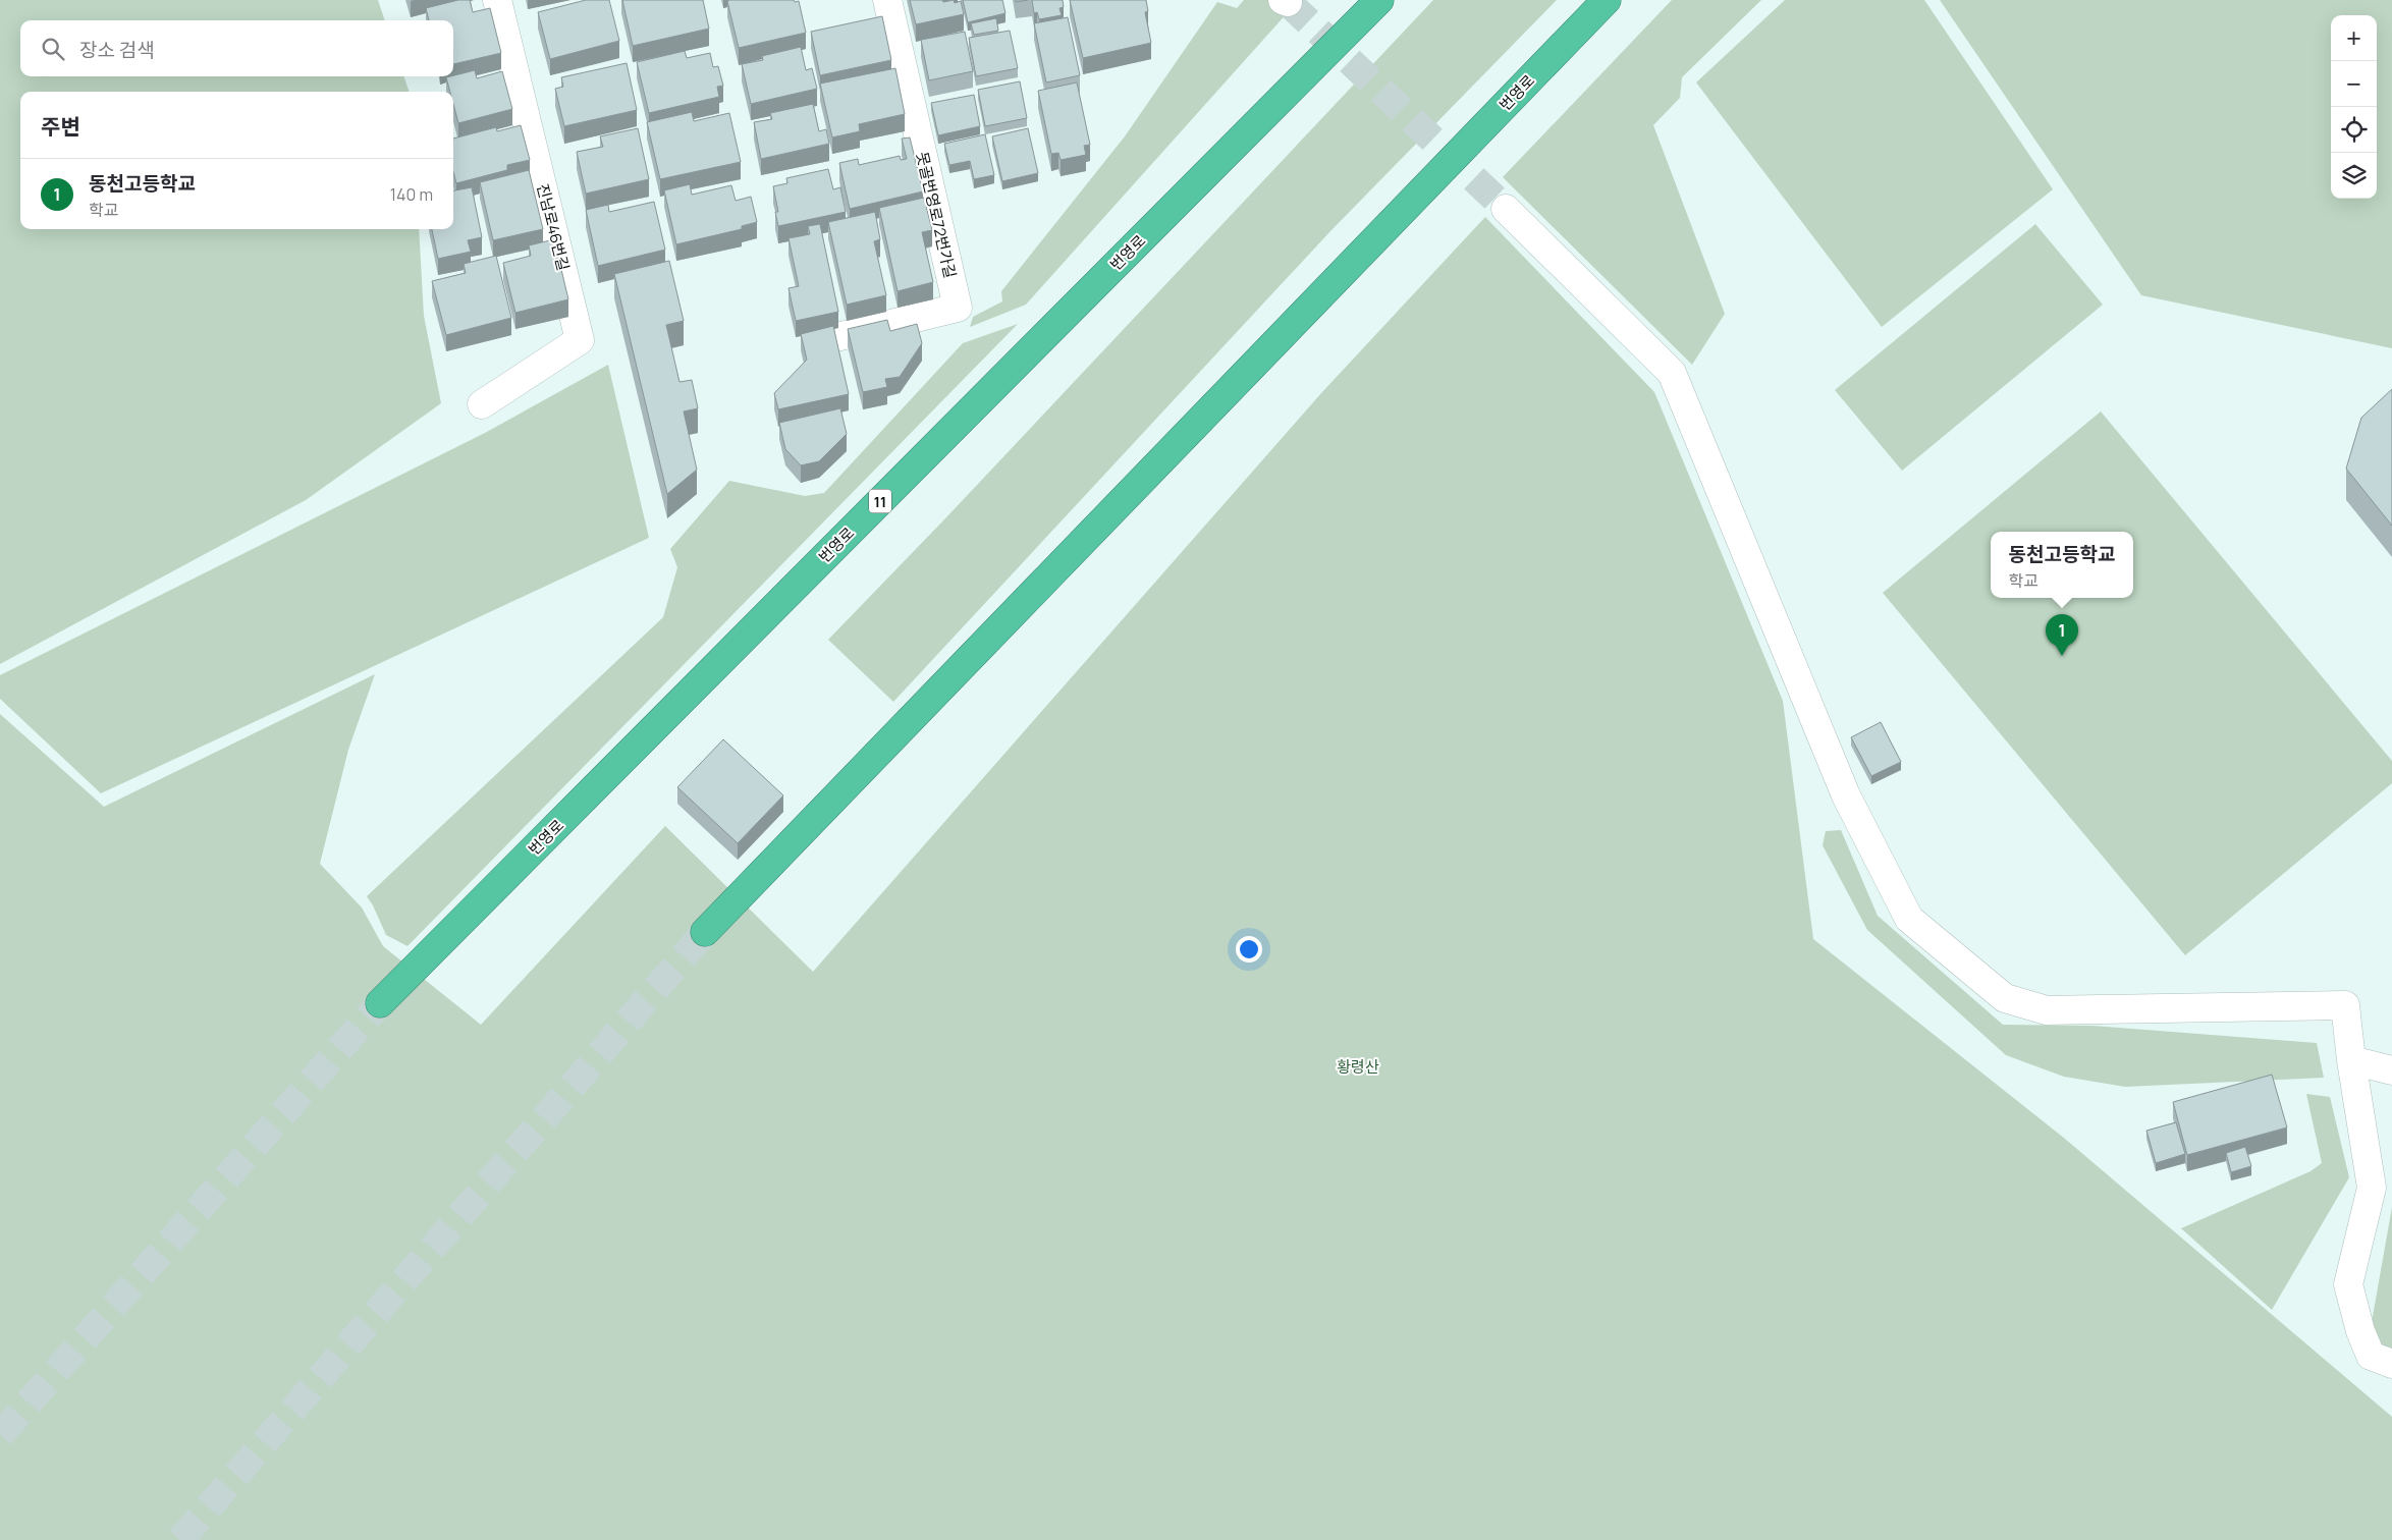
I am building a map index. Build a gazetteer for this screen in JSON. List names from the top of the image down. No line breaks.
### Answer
{"streets":{"highway":["번영로","11"],"street":["못골번영로72번가길","진남로46번길"]},"parks":["황령산"],"page":{"map_buttons":["+","−"],"search":"장소 검색","heading":"주변","list":[{"mark":"1","name":"동천고등학교","note":"학교","value":"140 m"}],"popup":["동천고등학교","학교"],"pins":"1"}}
